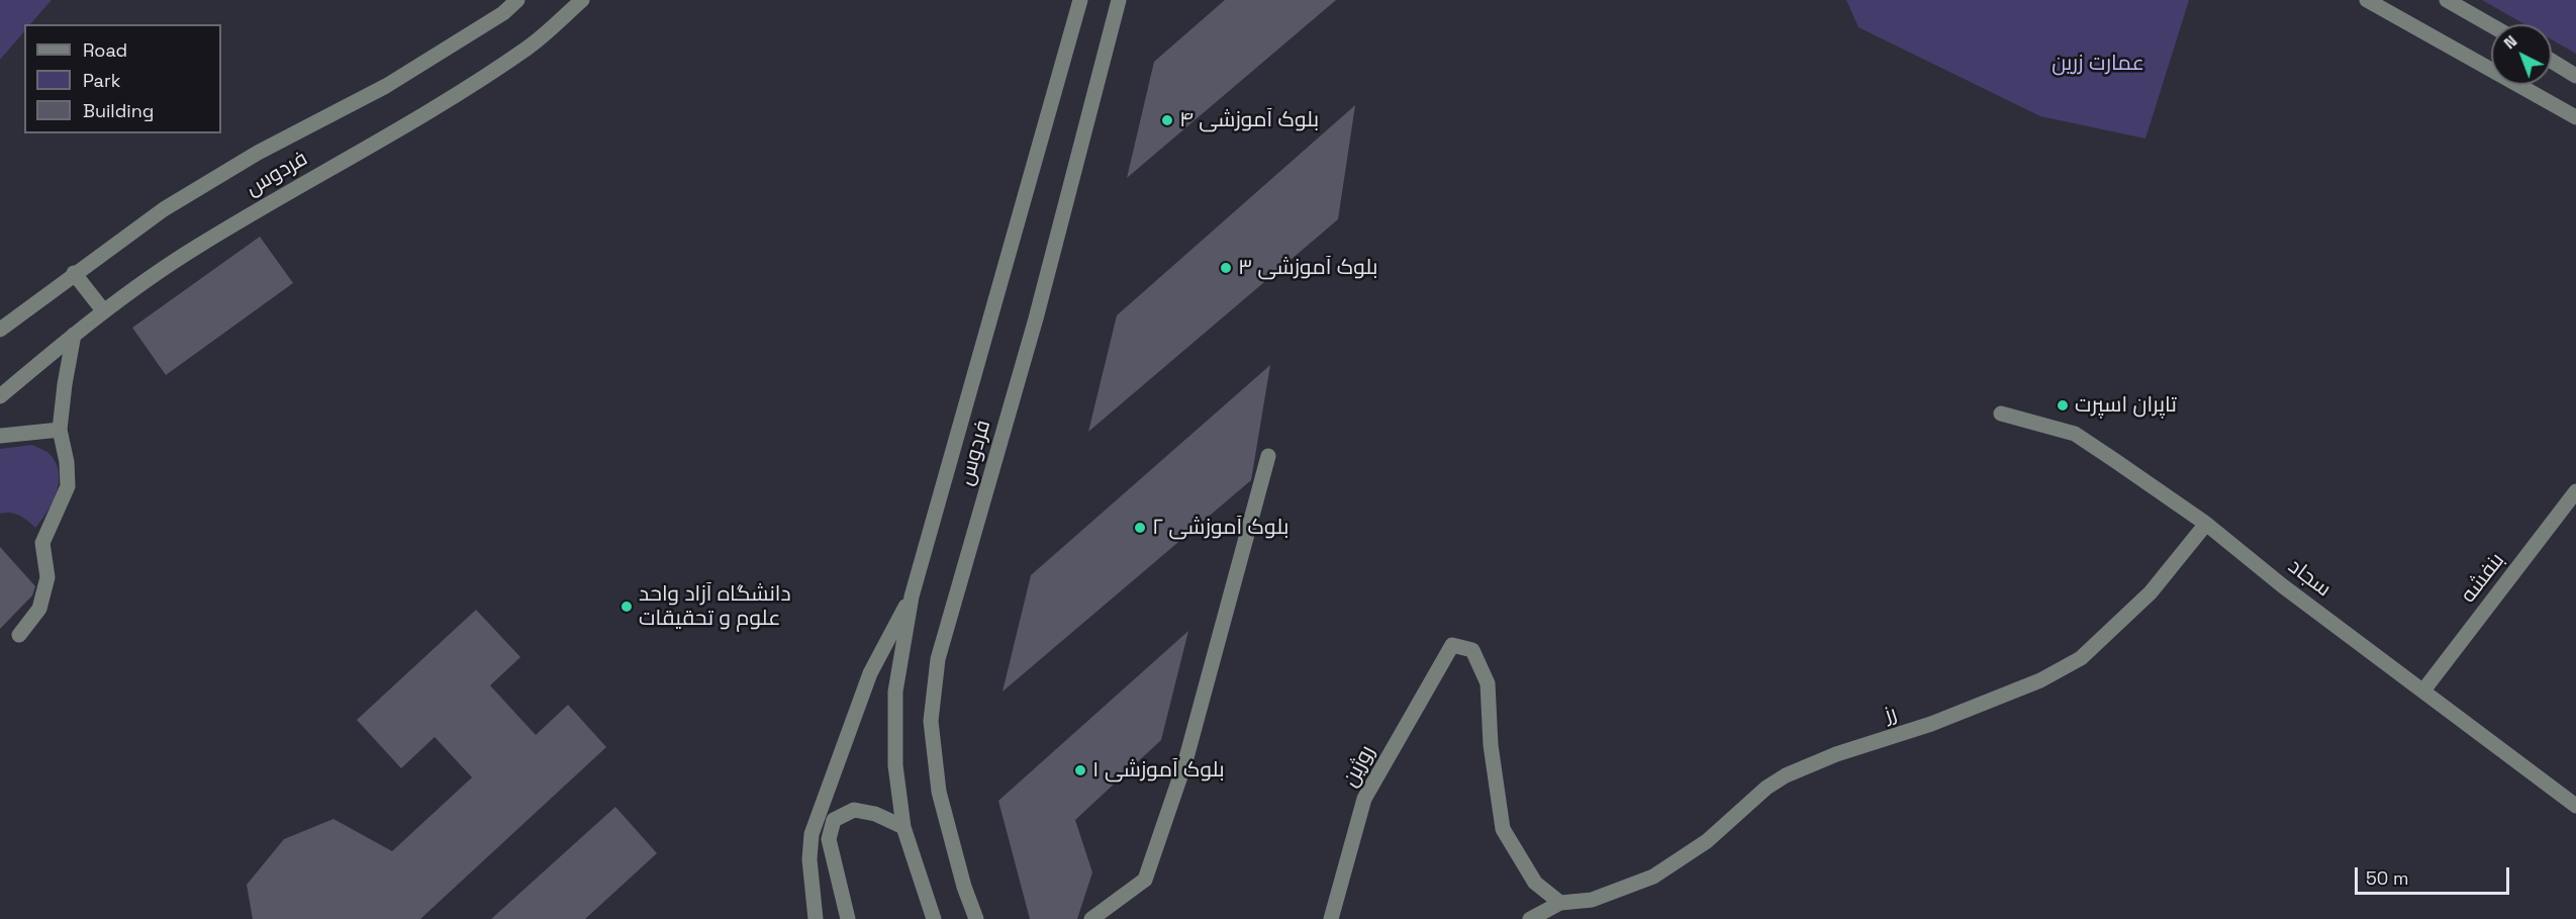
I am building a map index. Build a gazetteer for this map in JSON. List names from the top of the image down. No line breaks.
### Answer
{"streets":{"street":["فردوس","سجاد","بنفشه","رز","روژین"]},"crossings":[["سجاد","بنفشه"],["سجاد","رز"],["رز","روژین"]],"parks":["عمارت زرین"],"places":["بلوک آموزشی ۴","بلوک آموزشی ۳","تاپران اسپرت","بلوک آموزشی ۲","دانشگاه آزاد واحد علوم و تحقیقات","بلوک آموزشی ۱"],"legend":["Road","Park","Building"],"scale_bar":"50 m","north":"top left"}
